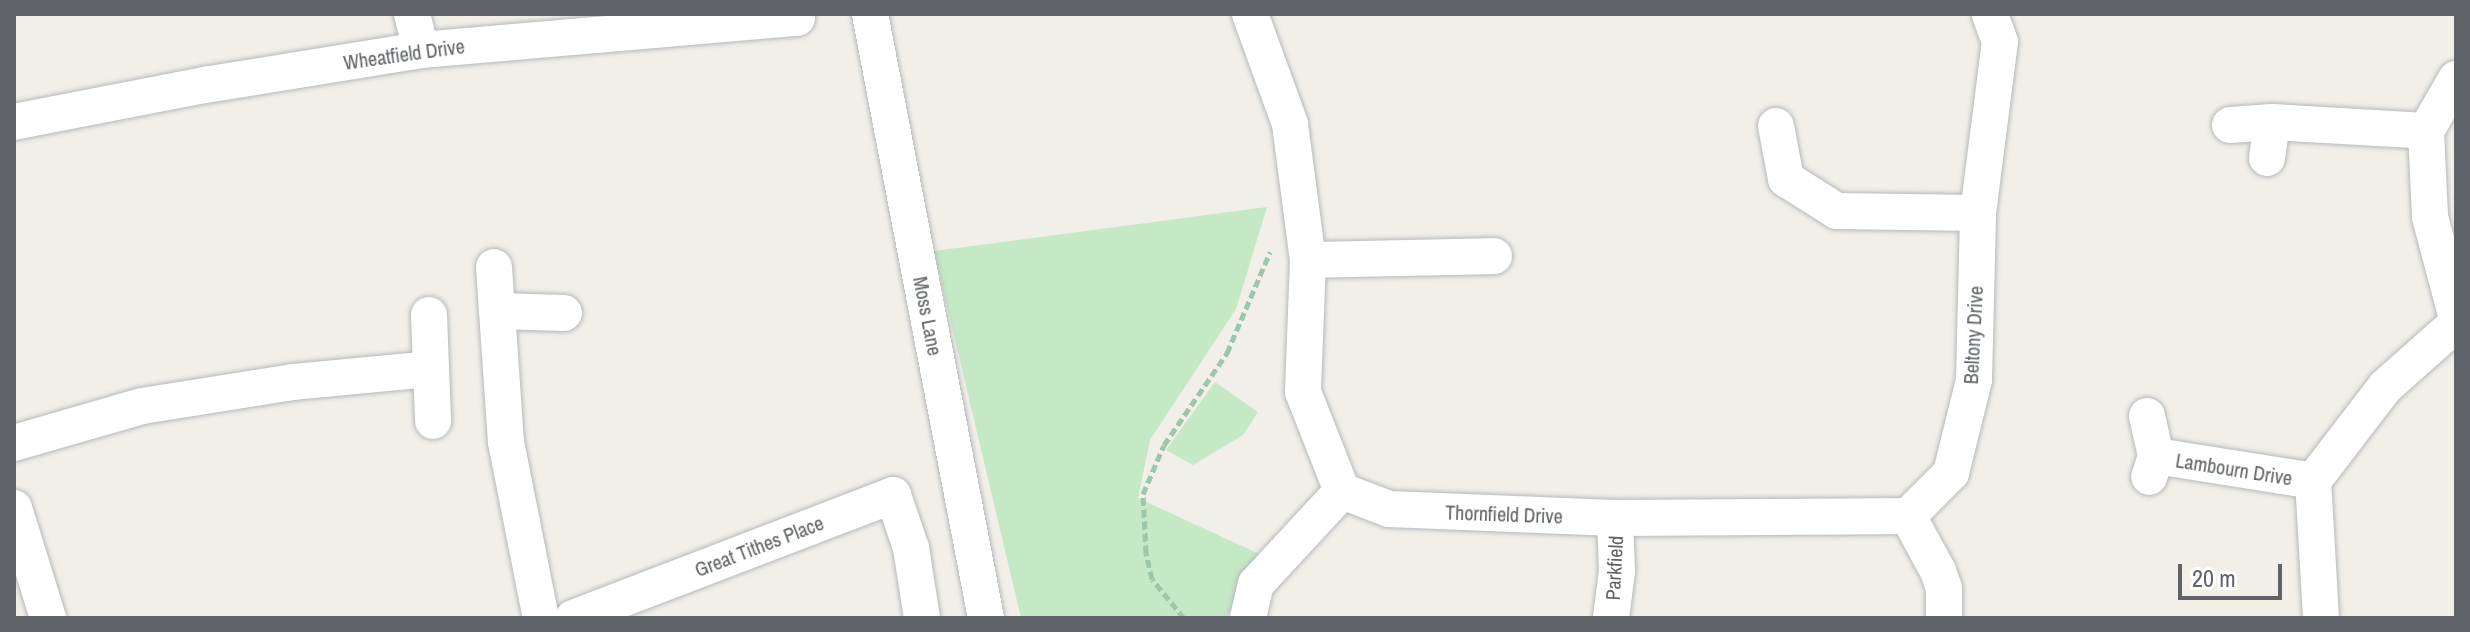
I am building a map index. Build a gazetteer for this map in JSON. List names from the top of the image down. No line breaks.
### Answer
{"streets":{"street":["Wheatfield Drive","Moss Lane","Beltony Drive","Lambourn Drive","Thornfield Drive","Great Tithes Place","Parkfield"]},"crossings":[["Beltony Drive","Thornfield Drive"],["Thornfield Drive","Parkfield"]],"scale_bar":"20 m"}
